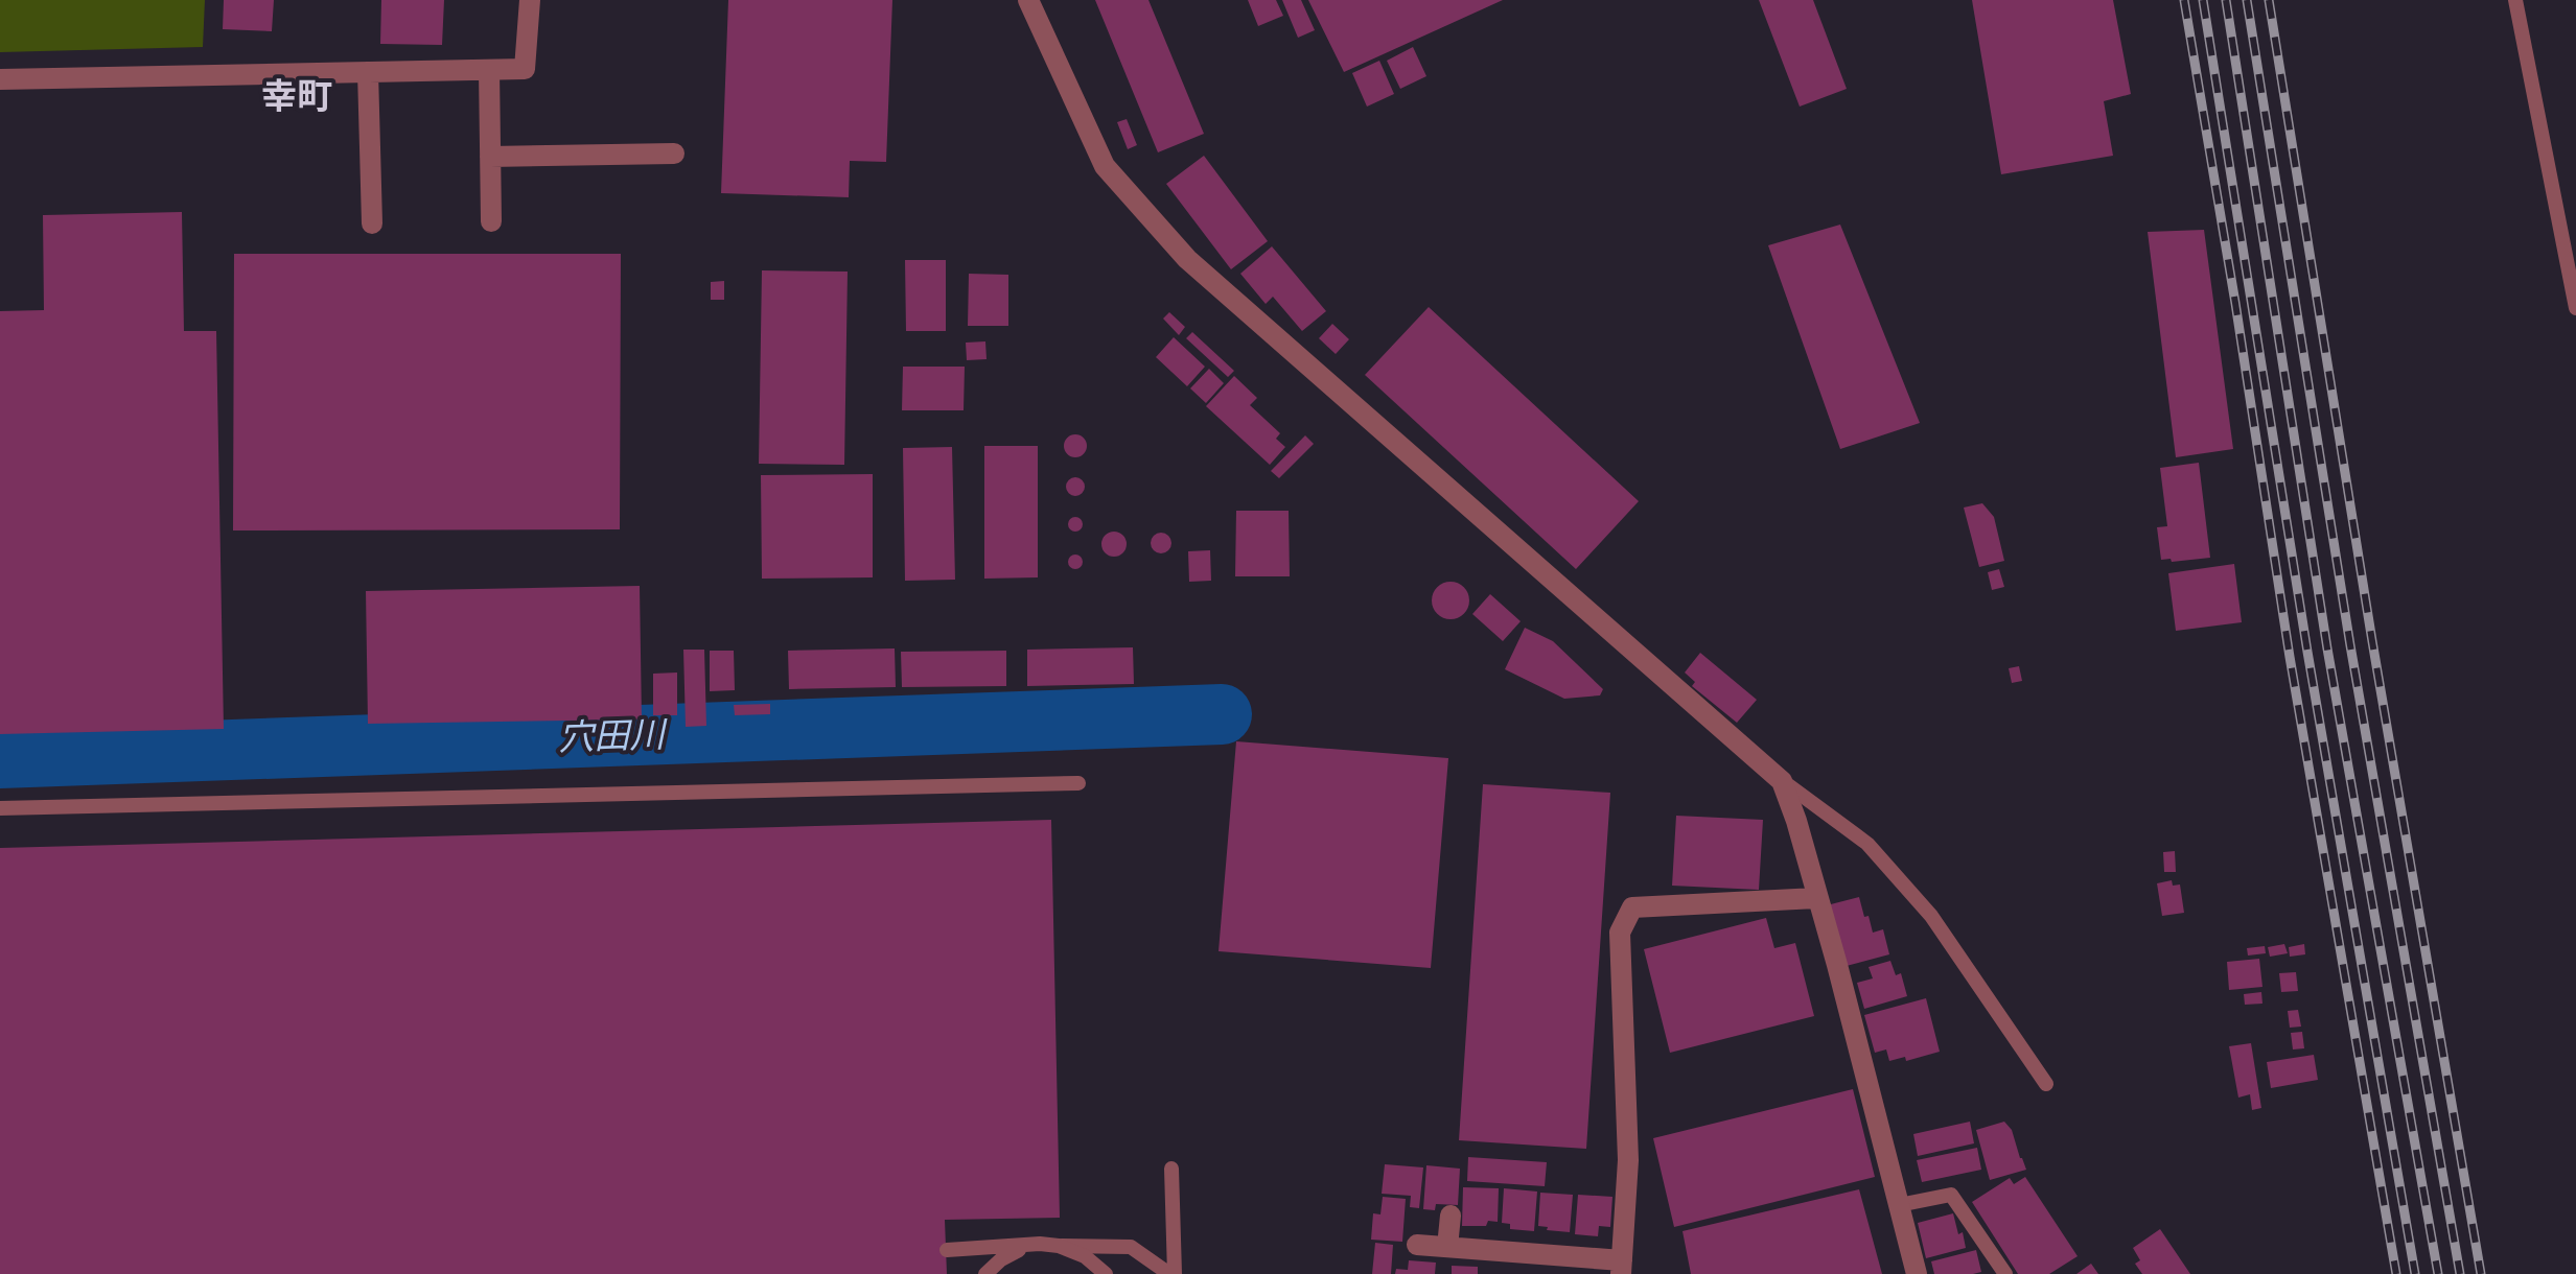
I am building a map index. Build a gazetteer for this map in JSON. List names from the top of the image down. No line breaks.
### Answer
{"districts":["幸町"],"water":["穴田川"]}
